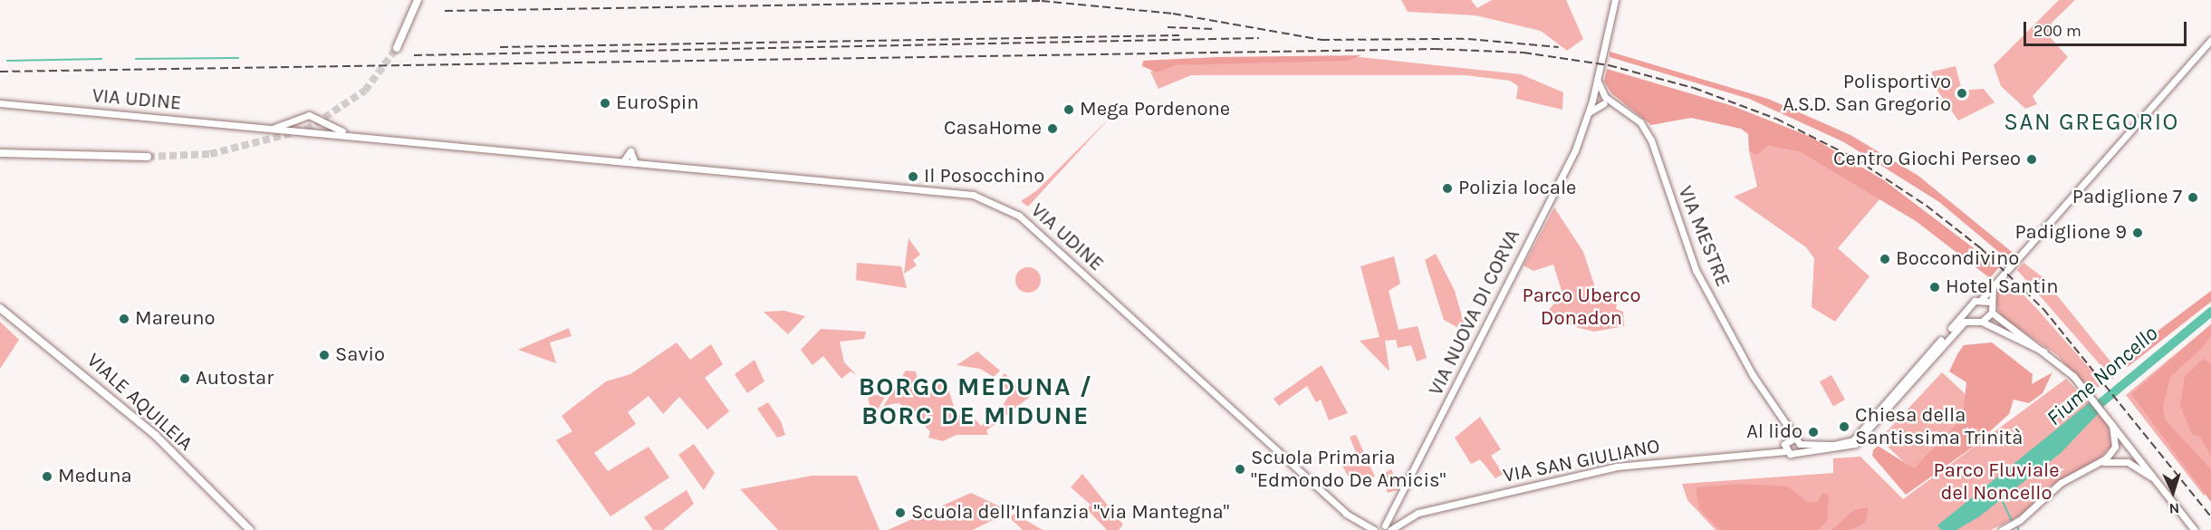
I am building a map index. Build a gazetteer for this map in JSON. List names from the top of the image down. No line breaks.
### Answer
{"streets":{"main road":["VIA UDINE","VIA MESTRE","VIA NUOVA DI CORVA","VIALE AQUILEIA","VIA SAN GIULIANO"]},"crossings":[["VIA UDINE","VIA NUOVA DI CORVA"],["VIA UDINE","VIA SAN GIULIANO"],["VIA MESTRE","VIA NUOVA DI CORVA"],["VIA MESTRE","VIA SAN GIULIANO"],["VIA NUOVA DI CORVA","VIA SAN GIULIANO"]],"districts":["SAN GREGORIO","BORGO MEDUNA / BORC DE MIDUNE"],"water":["Fiume Noncello"],"parks":["Parco Uberco Donadon","Parco Fluviale del Noncello"],"places":["Polisportivo A.S.D. San Gregorio","EuroSpin","Mega Pordenone","CasaHome","Centro Giochi Perseo","Il Posocchino","Polizia locale","Padiglione 7","Padiglione 9","Boccondivino","Hotel Santin","Mareuno","Savio","Autostar","Chiesa della Santissima Trinità","Al lido","Scuola Primaria \"Edmondo De Amicis\"","Meduna","Scuola dell’Infanzia \"via Mantegna\""],"scale_bar":"200 m","north":"bottom"}
